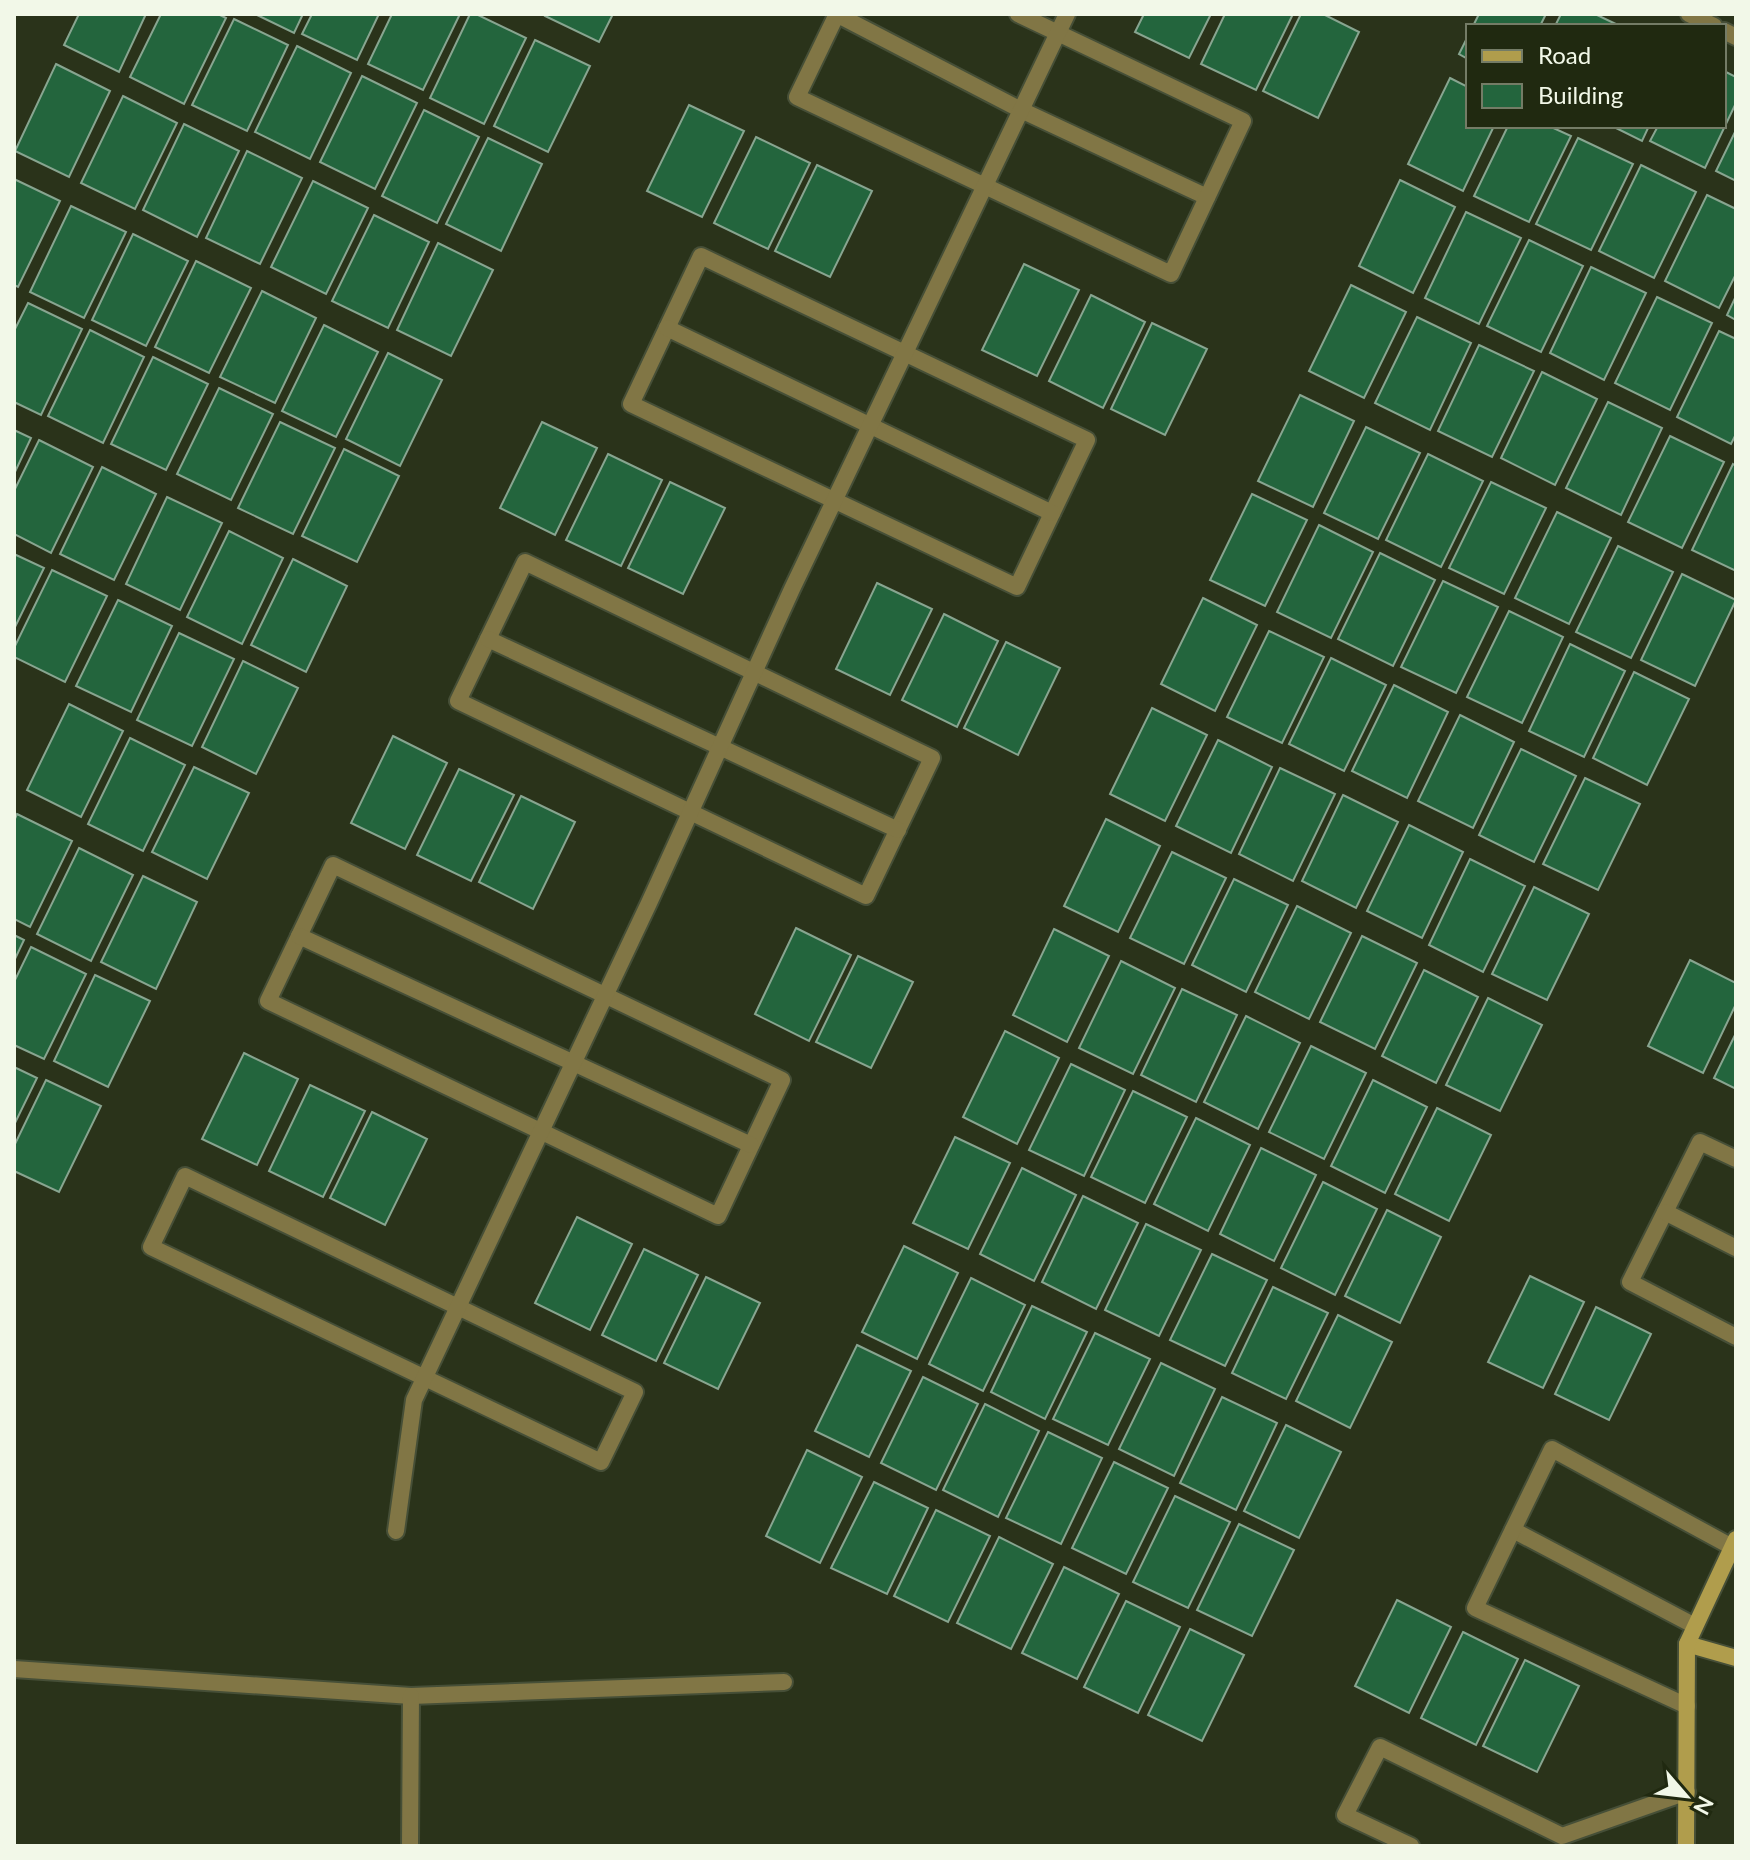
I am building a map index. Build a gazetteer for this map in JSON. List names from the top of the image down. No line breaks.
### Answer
{"legend":["Road","Building"],"north":"bottom right"}
